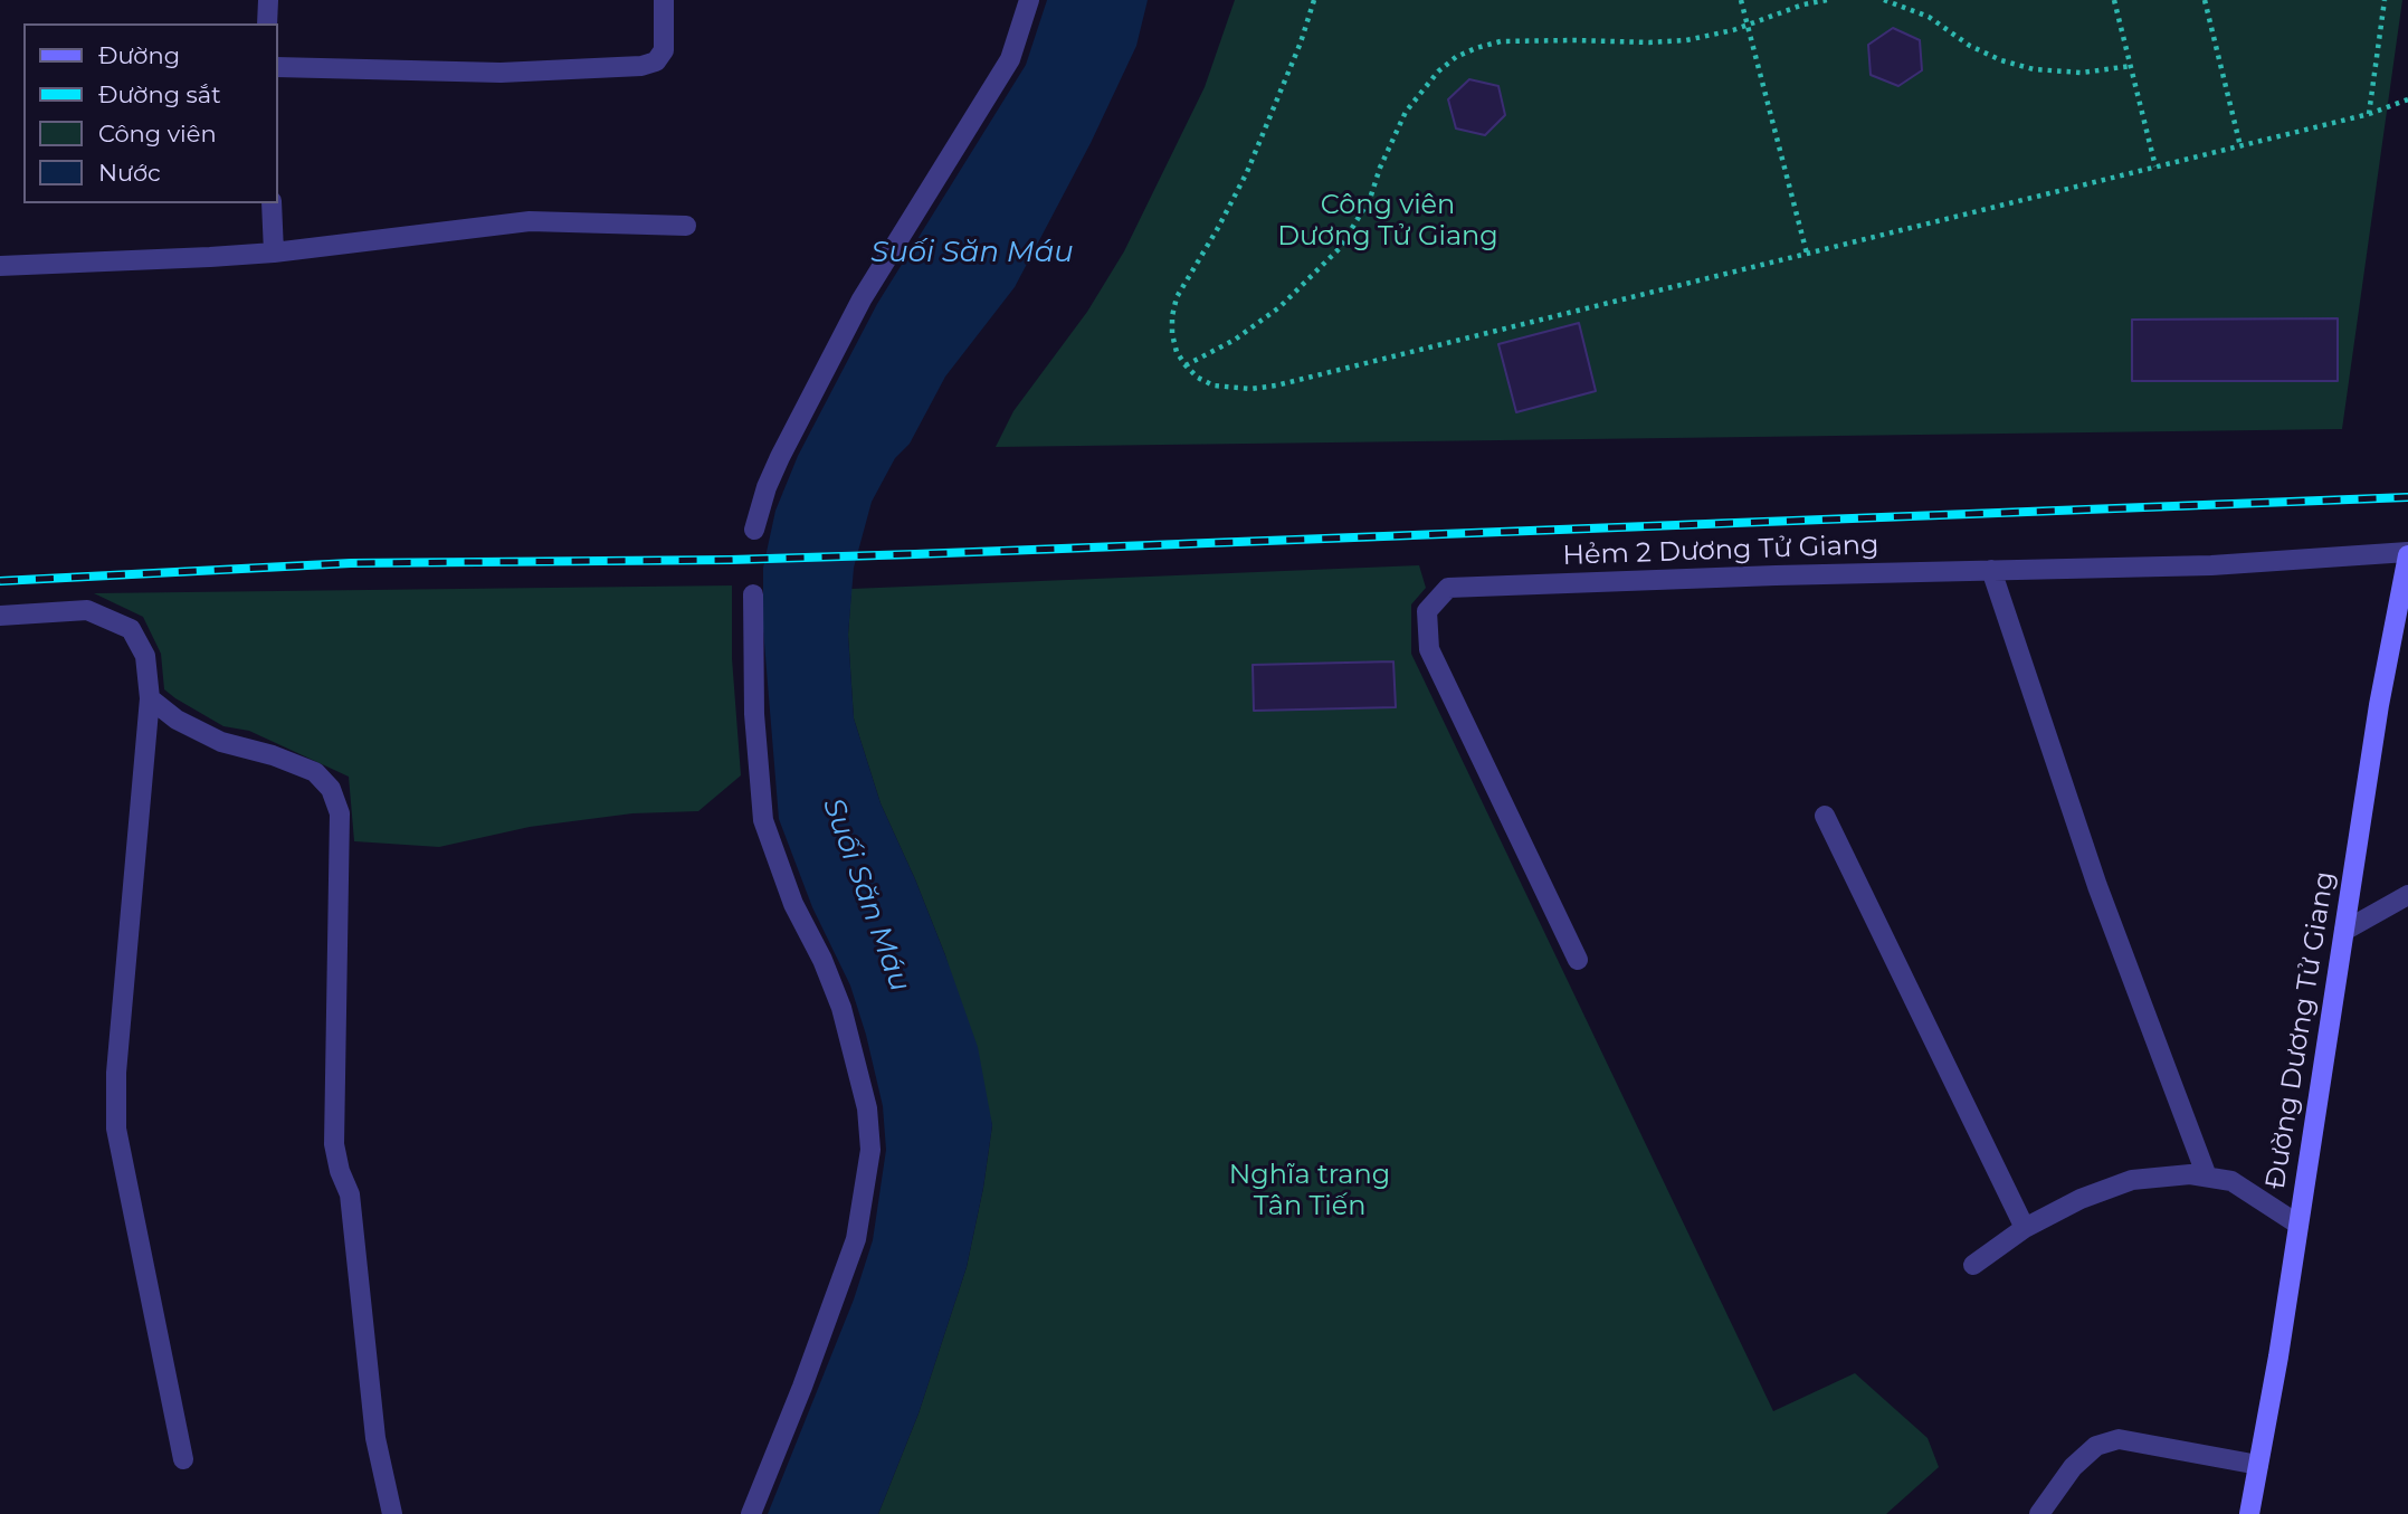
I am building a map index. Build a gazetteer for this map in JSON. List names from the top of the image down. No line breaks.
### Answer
{"streets":{"main road":["Đường Dương Tử Giang"],"street":["Hẻm 2 Dương Tử Giang"]},"crossings":[["Hẻm 2 Dương Tử Giang","Đường Dương Tử Giang"]],"water":["Suối Săn Máu"],"parks":["Công viên Dương Tử Giang","Nghĩa trang Tân Tiến"],"legend":["Đường","Đường sắt","Công viên","Nước"]}
